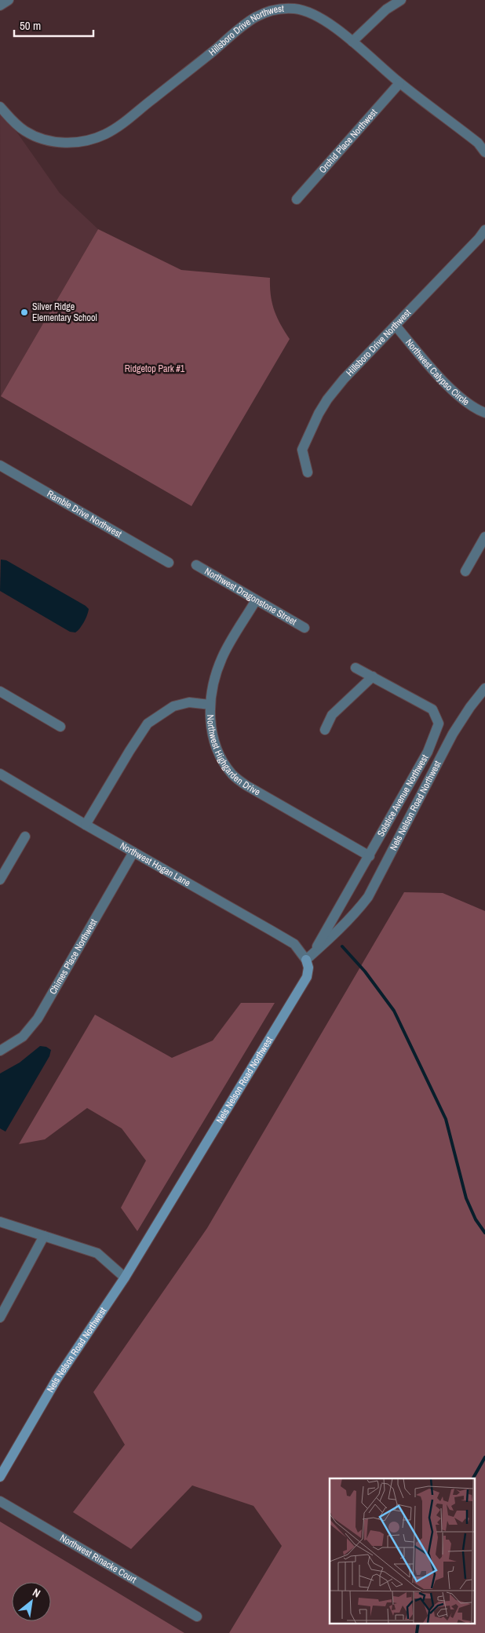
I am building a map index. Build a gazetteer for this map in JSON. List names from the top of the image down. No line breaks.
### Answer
{"streets":{"street":["Hillsboro Drive Northwest","Orchid Place Northwest","Northwest Calypso Circle","Ramble Drive Northwest","Northwest Dragonstone Street","Northwest Highgarden Drive","Solstice Avenue Northwest","Nels Nelson Road Northwest","Northwest Hogan Lane","Chimes Place Northwest","Northwest Rinacke Court"]},"crossings":[["Hillsboro Drive Northwest","Orchid Place Northwest"],["Hillsboro Drive Northwest","Northwest Calypso Circle"],["Northwest Dragonstone Street","Northwest Highgarden Drive"],["Northwest Highgarden Drive","Solstice Avenue Northwest"],["Solstice Avenue Northwest","Nels Nelson Road Northwest"],["Solstice Avenue Northwest","Northwest Hogan Lane"],["Nels Nelson Road Northwest","Northwest Hogan Lane"],["Northwest Hogan Lane","Chimes Place Northwest"]],"parks":["Ridgetop Park #1"],"places":["Silver Ridge Elementary School"],"scale_bar":"50 m","north":"top right"}
